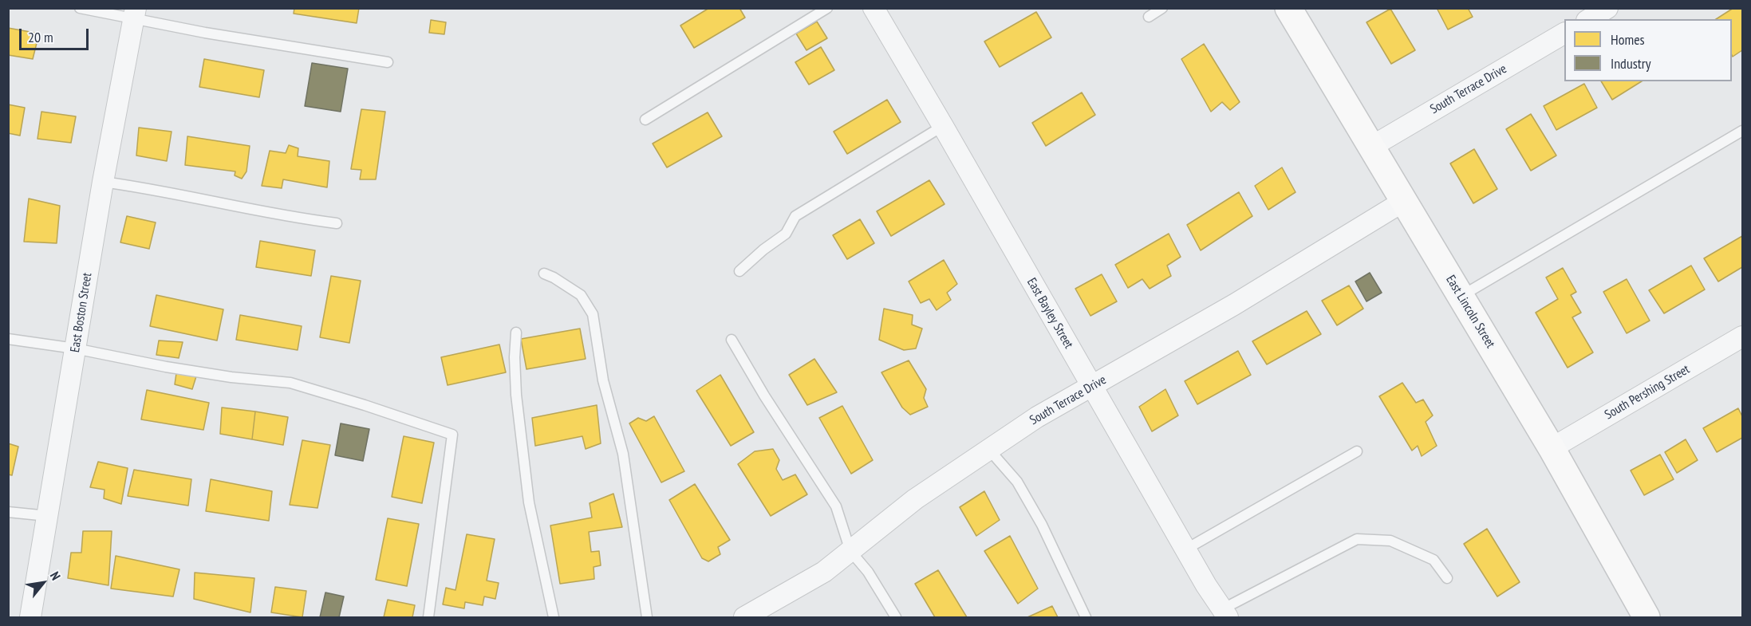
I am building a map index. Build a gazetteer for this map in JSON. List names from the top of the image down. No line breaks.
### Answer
{"streets":{"street":["South Terrace Drive","East Lincoln Street","East Boston Street","East Bayley Street","South Pershing Street"]},"crossings":[["South Terrace Drive","East Lincoln Street"],["South Terrace Drive","East Bayley Street"],["East Lincoln Street","South Pershing Street"]],"legend":["Homes","Industry"],"scale_bar":"20 m","north":"top right"}
